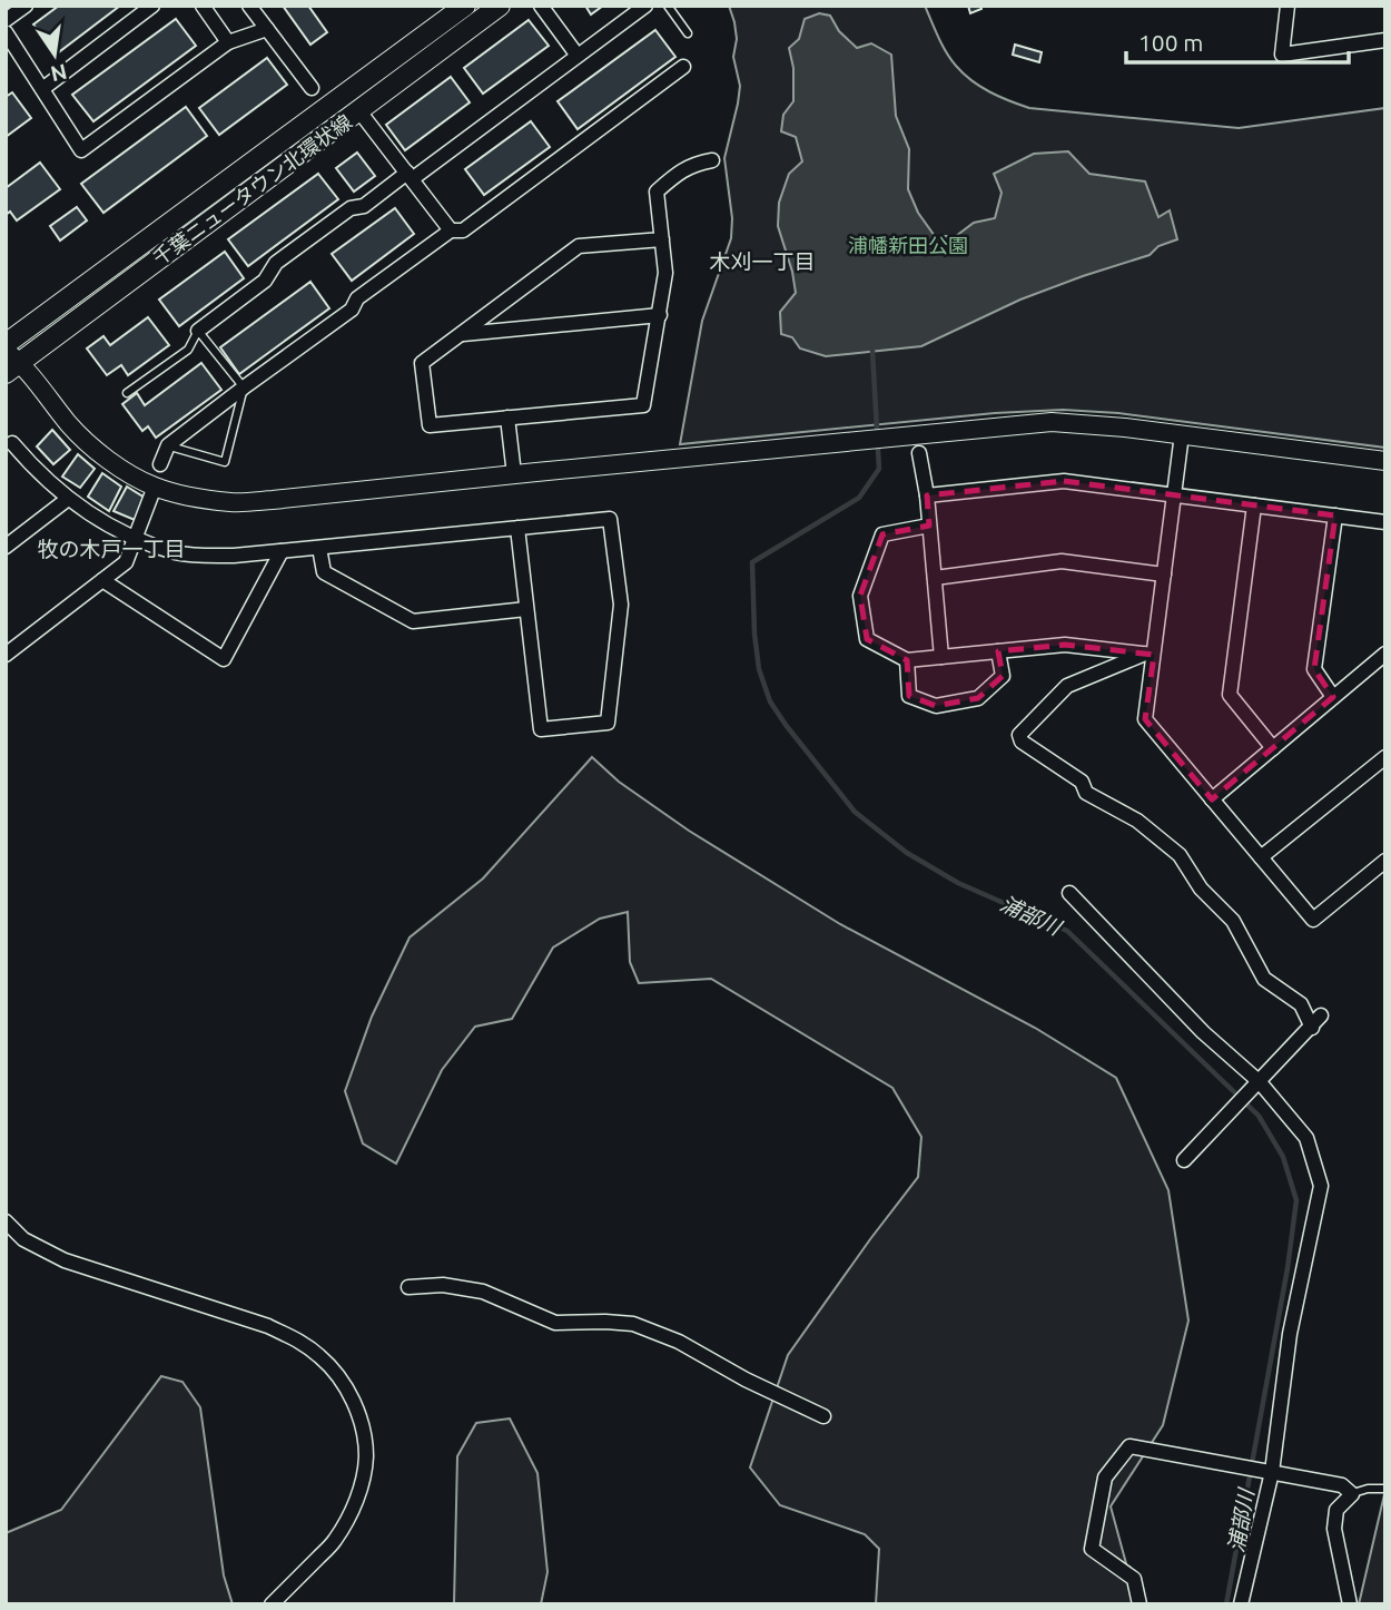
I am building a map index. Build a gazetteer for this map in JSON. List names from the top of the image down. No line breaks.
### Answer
{"streets":{"main road":["千葉ニュータウン北環状線"]},"districts":["木刈一丁目","牧の木戸一丁目"],"water":["浦部川"],"parks":["浦幡新田公園"],"scale_bar":"100 m","north":"bottom"}
